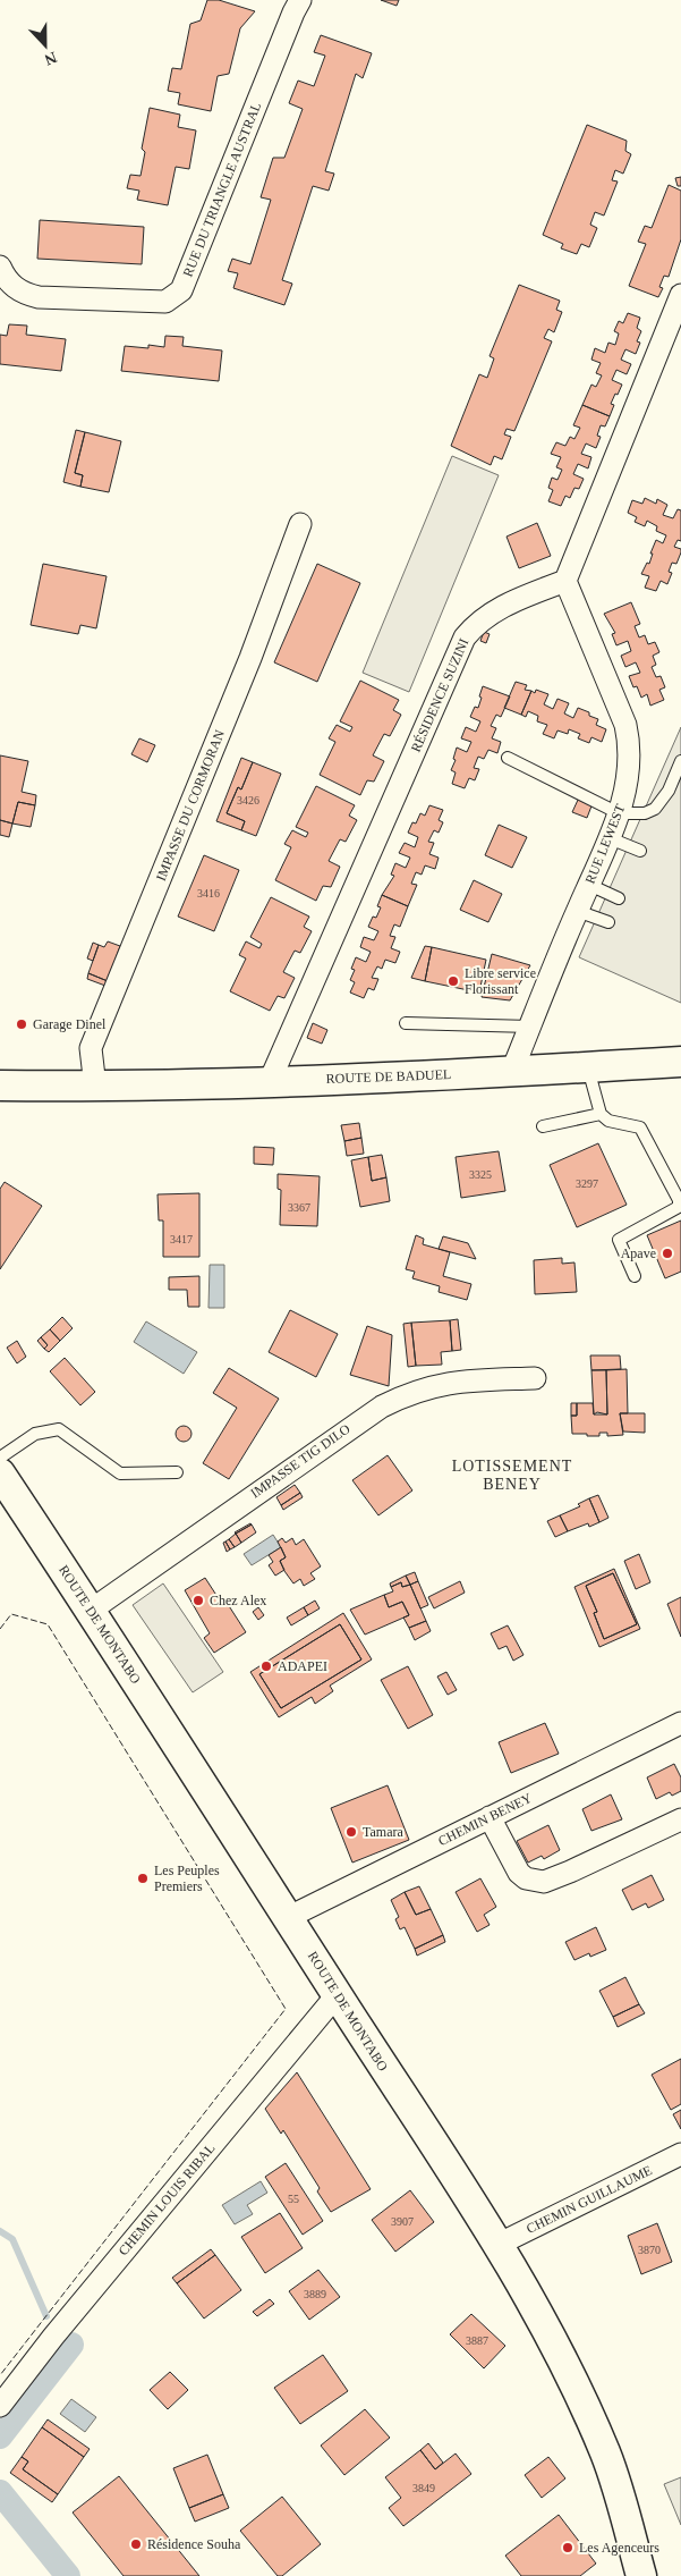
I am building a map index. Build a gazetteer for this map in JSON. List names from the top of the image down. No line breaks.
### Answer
{"streets":{"main road":["ROUTE DE BADUEL","ROUTE DE MONTABO"],"street":["RUE DU TRIANGLE AUSTRAL","RÉSIDENCE SUZINI","IMPASSE DU CORMORAN","RUE LEWEST","IMPASSE TIG DILO","CHEMIN BENEY","CHEMIN LOUIS RIBAL","CHEMIN GUILLAUME"]},"crossings":[["RÉSIDENCE SUZINI","RUE LEWEST"],["RÉSIDENCE SUZINI","ROUTE DE BADUEL"],["IMPASSE DU CORMORAN","ROUTE DE BADUEL"],["RUE LEWEST","ROUTE DE BADUEL"],["IMPASSE TIG DILO","ROUTE DE MONTABO"],["ROUTE DE MONTABO","CHEMIN BENEY"],["ROUTE DE MONTABO","CHEMIN LOUIS RIBAL"],["ROUTE DE MONTABO","CHEMIN GUILLAUME"]],"districts":["LOTISSEMENT BENEY"],"places":["Libre service Florissant","Garage Dinel","Apave","Chez Alex","ADAPEI","Tamara","Les Peuples Premiers","Résidence Souha","Les Agenceurs"],"house_numbers":["3426","3416","3325","3297","3367","3417","55","3907","3870","3889","3887","3849"],"north":"bottom"}
